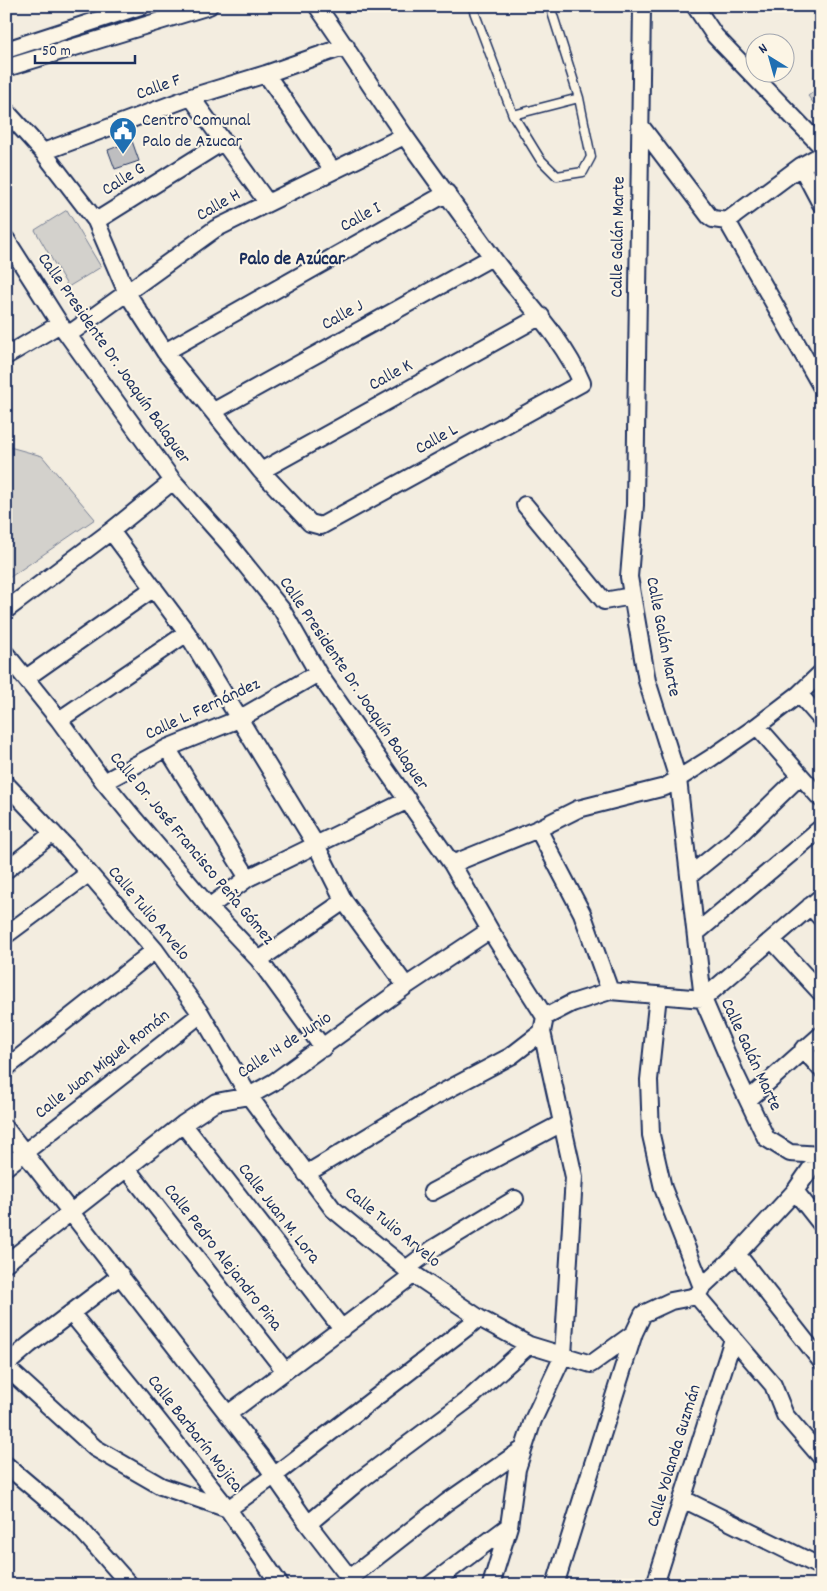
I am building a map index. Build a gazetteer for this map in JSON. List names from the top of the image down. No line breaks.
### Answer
{"streets":{"street":["Calle F","Calle G","Calle H","Calle I","Calle Galán Marte","Calle J","Calle Presidente Dr. Joaquín Balaguer","Calle K","Calle L","Calle L. Fernández","Calle Dr. José Francisco Peña Gómez","Calle Tulio Arvelo","Calle 14 de Junio","Calle Juan Miguel Román","Calle Juan M. Lora","Calle Pedro Alejandro Pina","Calle Barbarín Mojica","Calle Yolanda Guzmán"]},"crossings":[["Calle H","Calle Presidente Dr. Joaquín Balaguer"],["Calle Presidente Dr. Joaquín Balaguer","Calle L. Fernández"],["Calle Presidente Dr. Joaquín Balaguer","Calle Tulio Arvelo"],["Calle Presidente Dr. Joaquín Balaguer","Calle 14 de Junio"],["Calle K","Calle L"],["Calle L. Fernández","Calle Dr. José Francisco Peña Gómez"],["Calle Dr. José Francisco Peña Gómez","Calle 14 de Junio"],["Calle Tulio Arvelo","Calle 14 de Junio"],["Calle Tulio Arvelo","Calle Juan Miguel Román"],["Calle 14 de Junio","Calle Juan M. Lora"],["Calle 14 de Junio","Calle Pedro Alejandro Pina"]],"districts":["Palo de Azúcar"],"places":{"public building":["Centro Comunal Palo de Azucar"]},"scale_bar":"50 m","north":"top left"}
